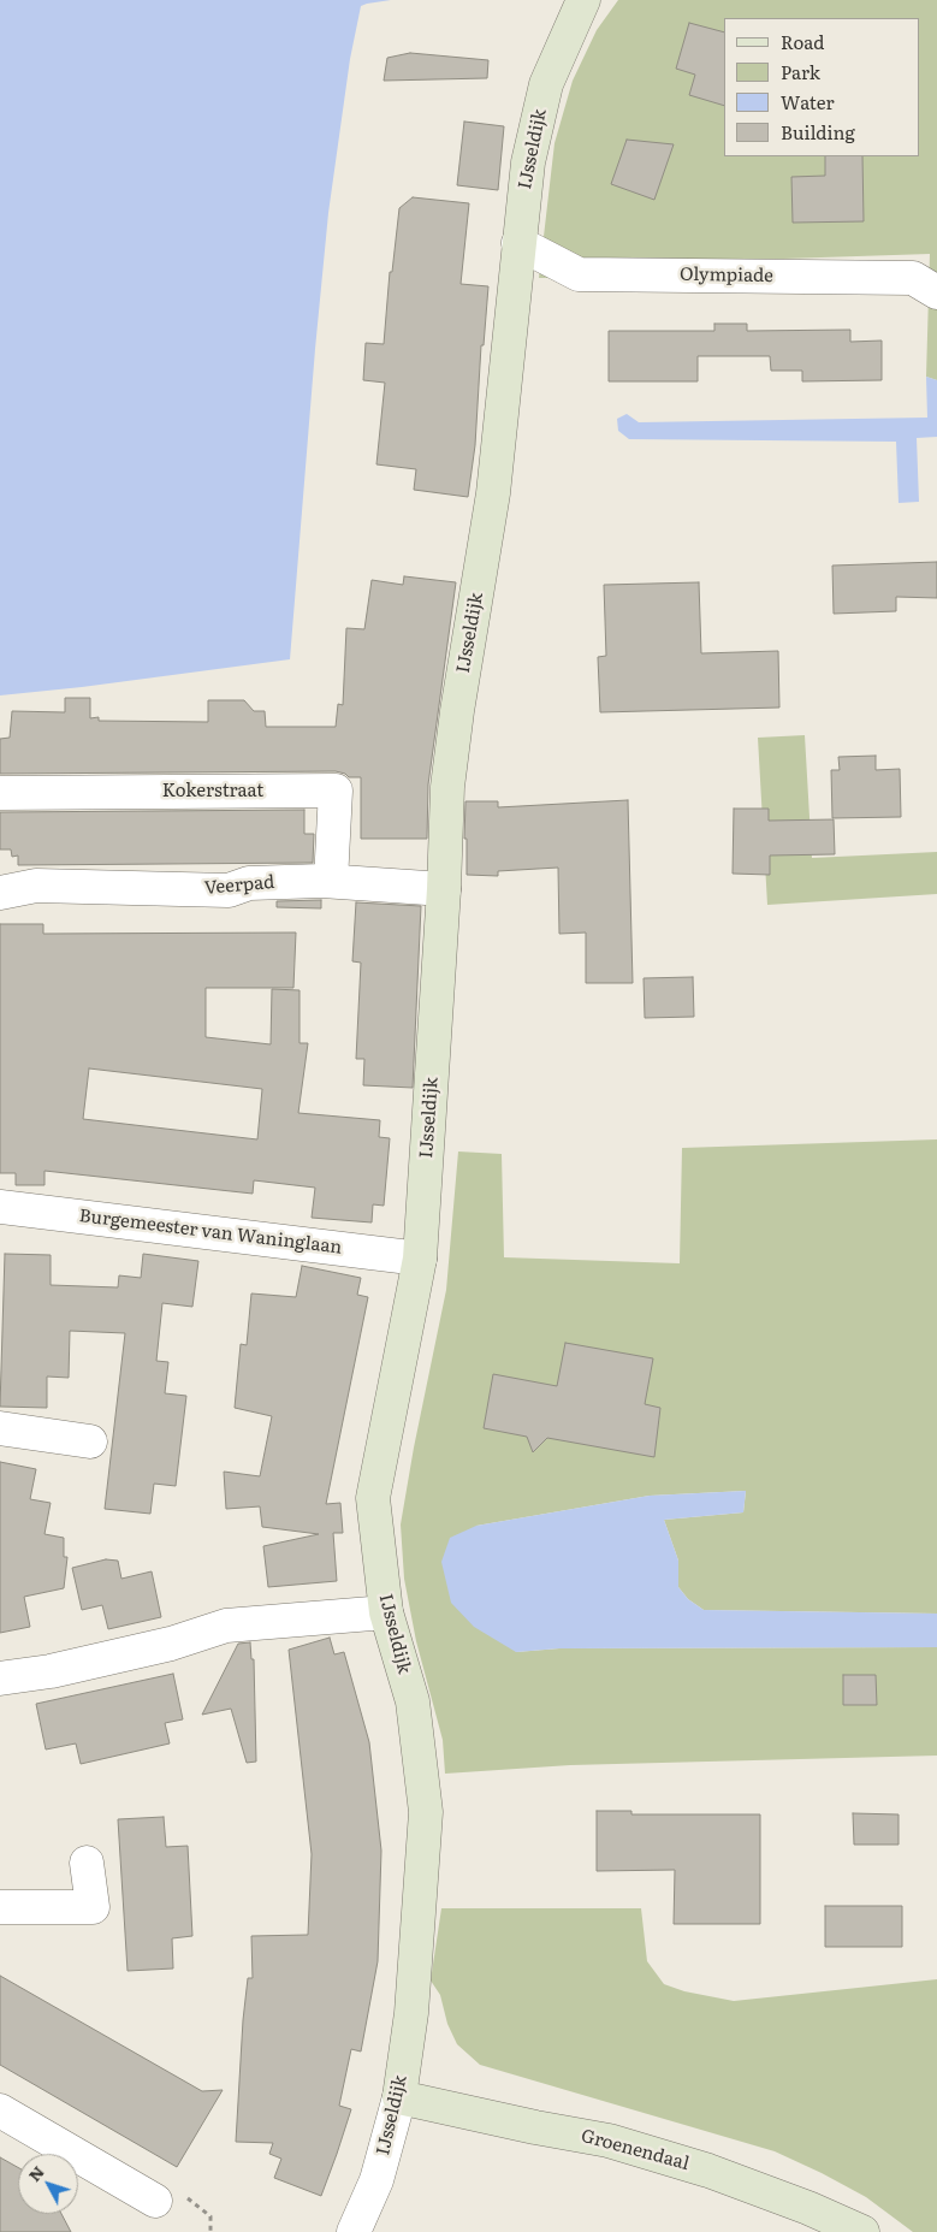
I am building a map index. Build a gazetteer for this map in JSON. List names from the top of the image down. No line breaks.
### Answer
{"streets":{"street":["IJsseldijk","Olympiade","Kokerstraat","Veerpad","Burgemeester van Waninglaan","Groenendaal"]},"crossings":[["IJsseldijk","Olympiade"],["IJsseldijk","Veerpad"],["IJsseldijk","Burgemeester van Waninglaan"],["IJsseldijk","Groenendaal"],["Kokerstraat","Veerpad"]],"legend":["Road","Park","Water","Building"],"north":"top left"}
